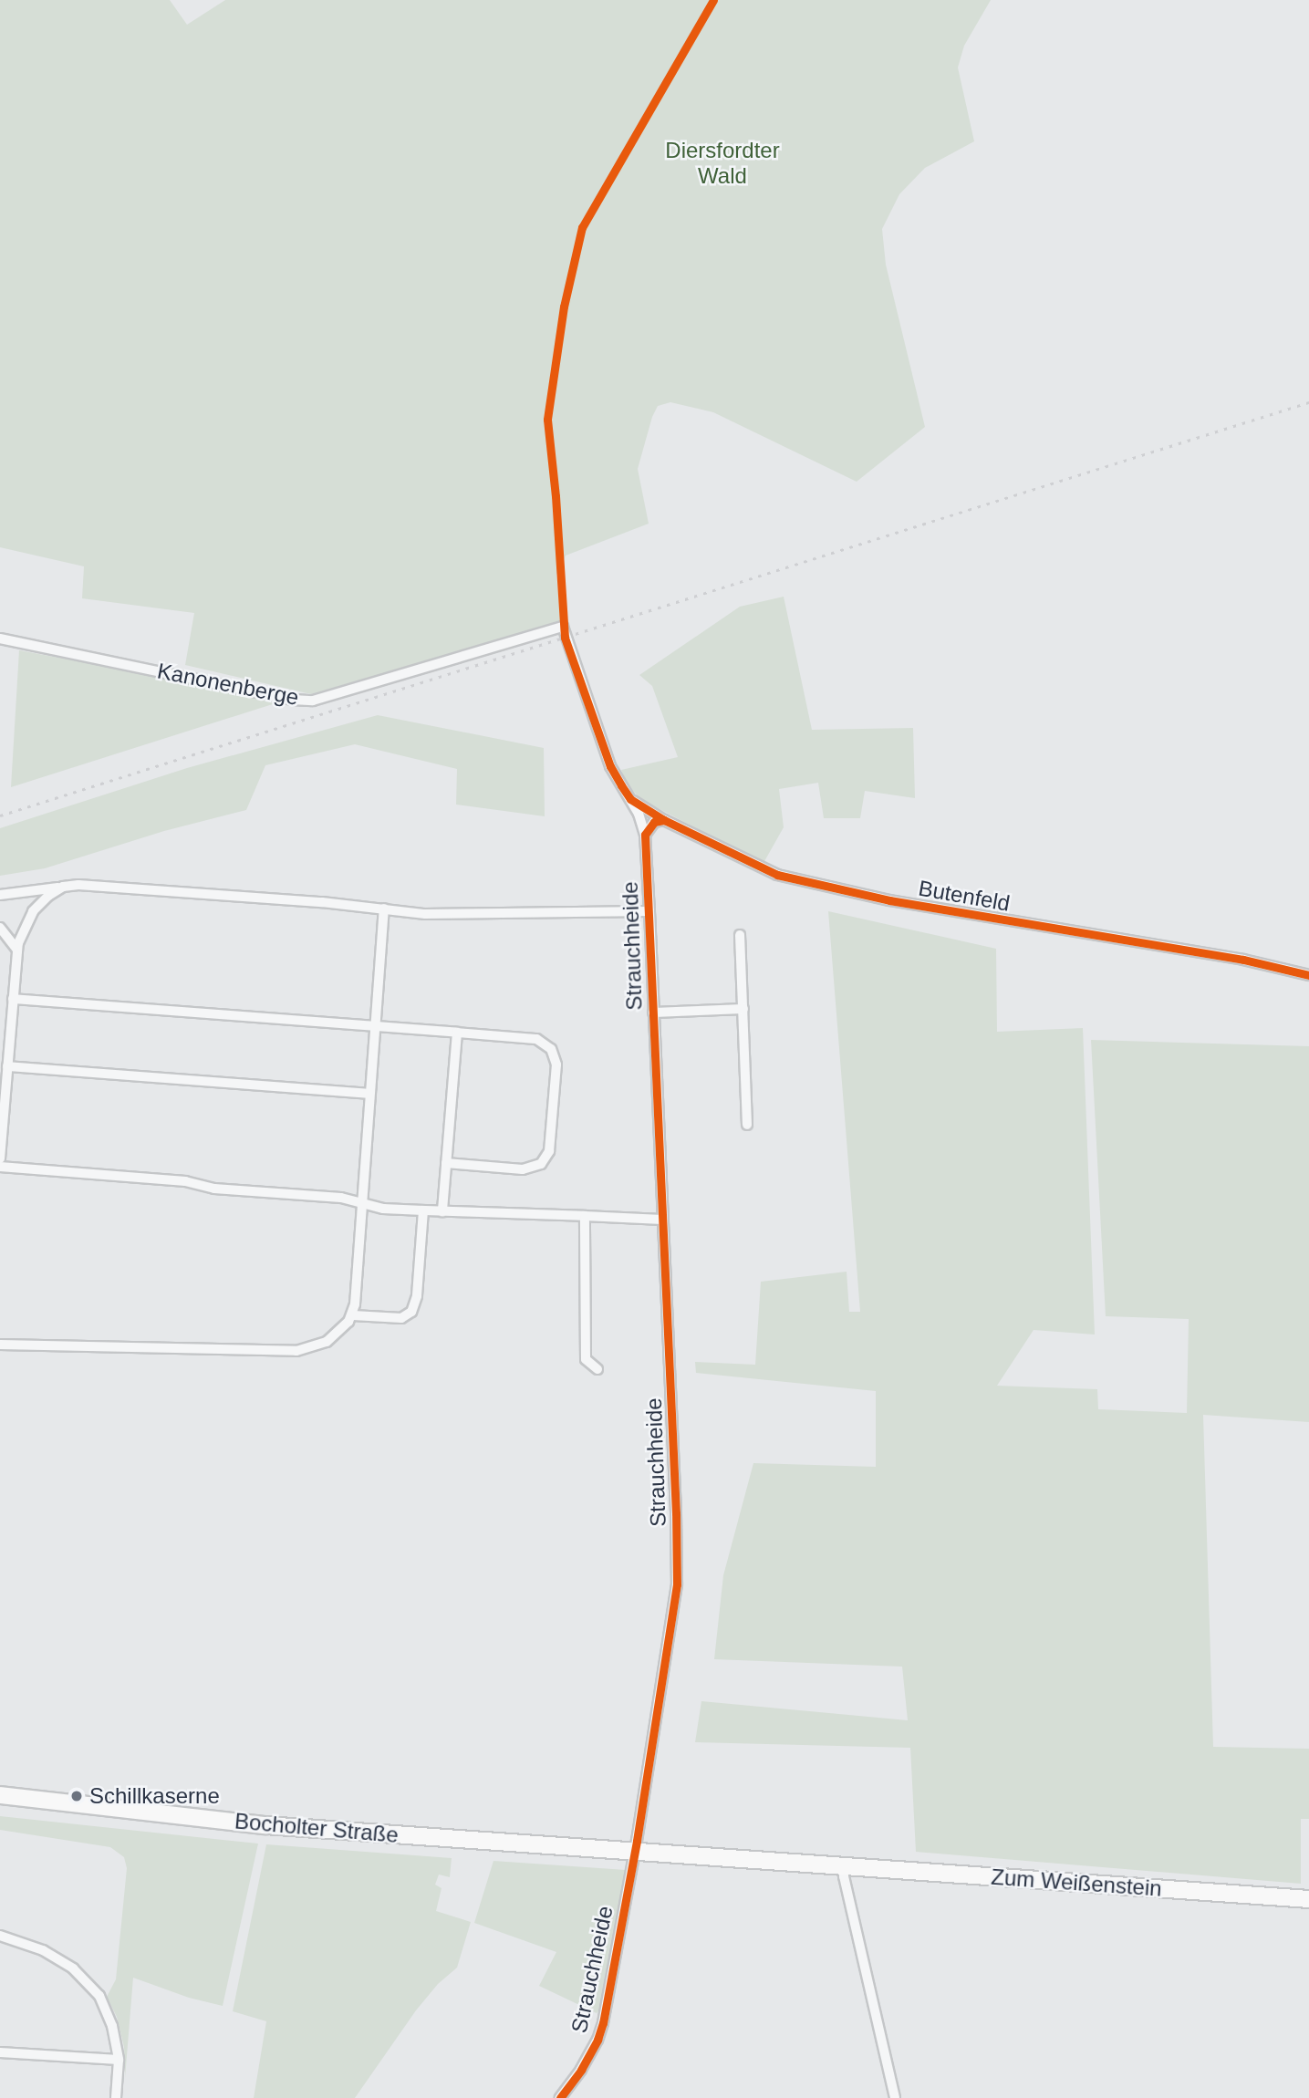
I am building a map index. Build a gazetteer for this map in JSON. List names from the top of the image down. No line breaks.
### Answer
{"streets":{"main road":["Bocholter Straße","Zum Weißenstein"],"street":["Kanonenberge","Butenfeld","Strauchheide"]},"crossings":[["Kanonenberge","Strauchheide"],["Butenfeld","Strauchheide"],["Strauchheide","Bocholter Straße"],["Strauchheide","Zum Weißenstein"],["Bocholter Straße","Zum Weißenstein"]],"parks":["Diersfordter Wald"],"places":["Schillkaserne"]}
